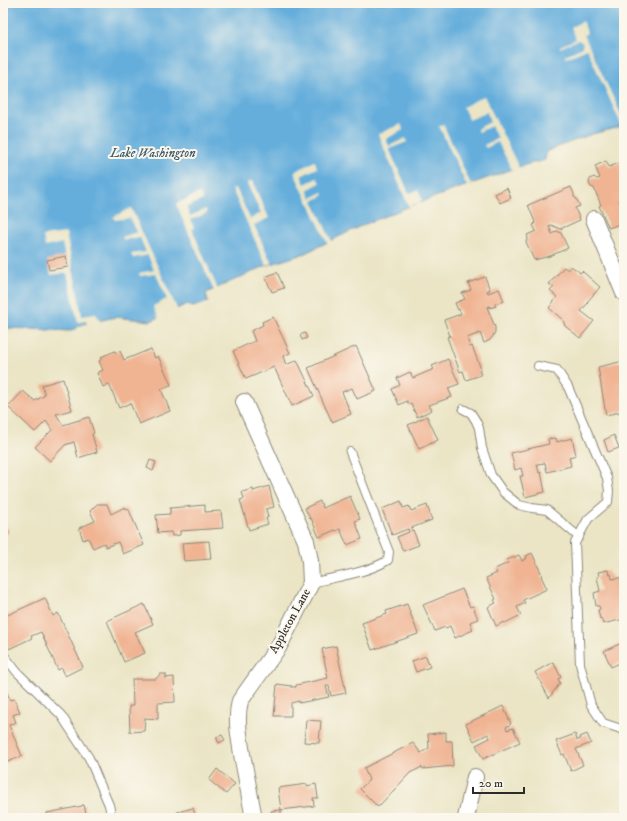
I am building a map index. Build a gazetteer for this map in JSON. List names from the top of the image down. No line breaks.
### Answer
{"streets":{"street":["Appleton Lane"]},"water":["Lake Washington"],"scale_bar":"20 m"}
